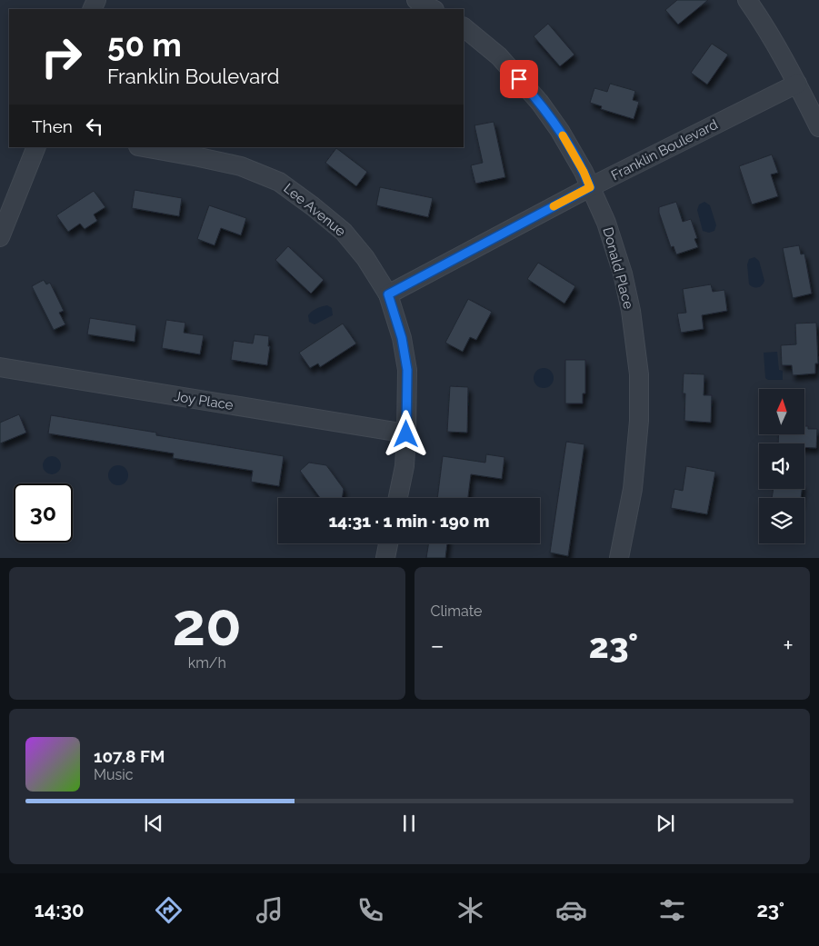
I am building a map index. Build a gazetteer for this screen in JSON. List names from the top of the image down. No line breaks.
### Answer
{"streets":{"street":["Franklin Boulevard","Lee Avenue","Donald Place","Joy Place"]},"crossings":[["Franklin Boulevard","Lee Avenue"],["Franklin Boulevard","Donald Place"],["Lee Avenue","Joy Place"]],"north":"top","page":{"turn":["50 m","Franklin Boulevard"],"then":"Then","limit":"30","trip":"14:31 · 1 min · 190 m","tile":[["20","km/h"],"Climate"],"heat":["−","23°","+"],"song":["107.8 FM","Music"],"tabs":["14:30","23°"]}}
